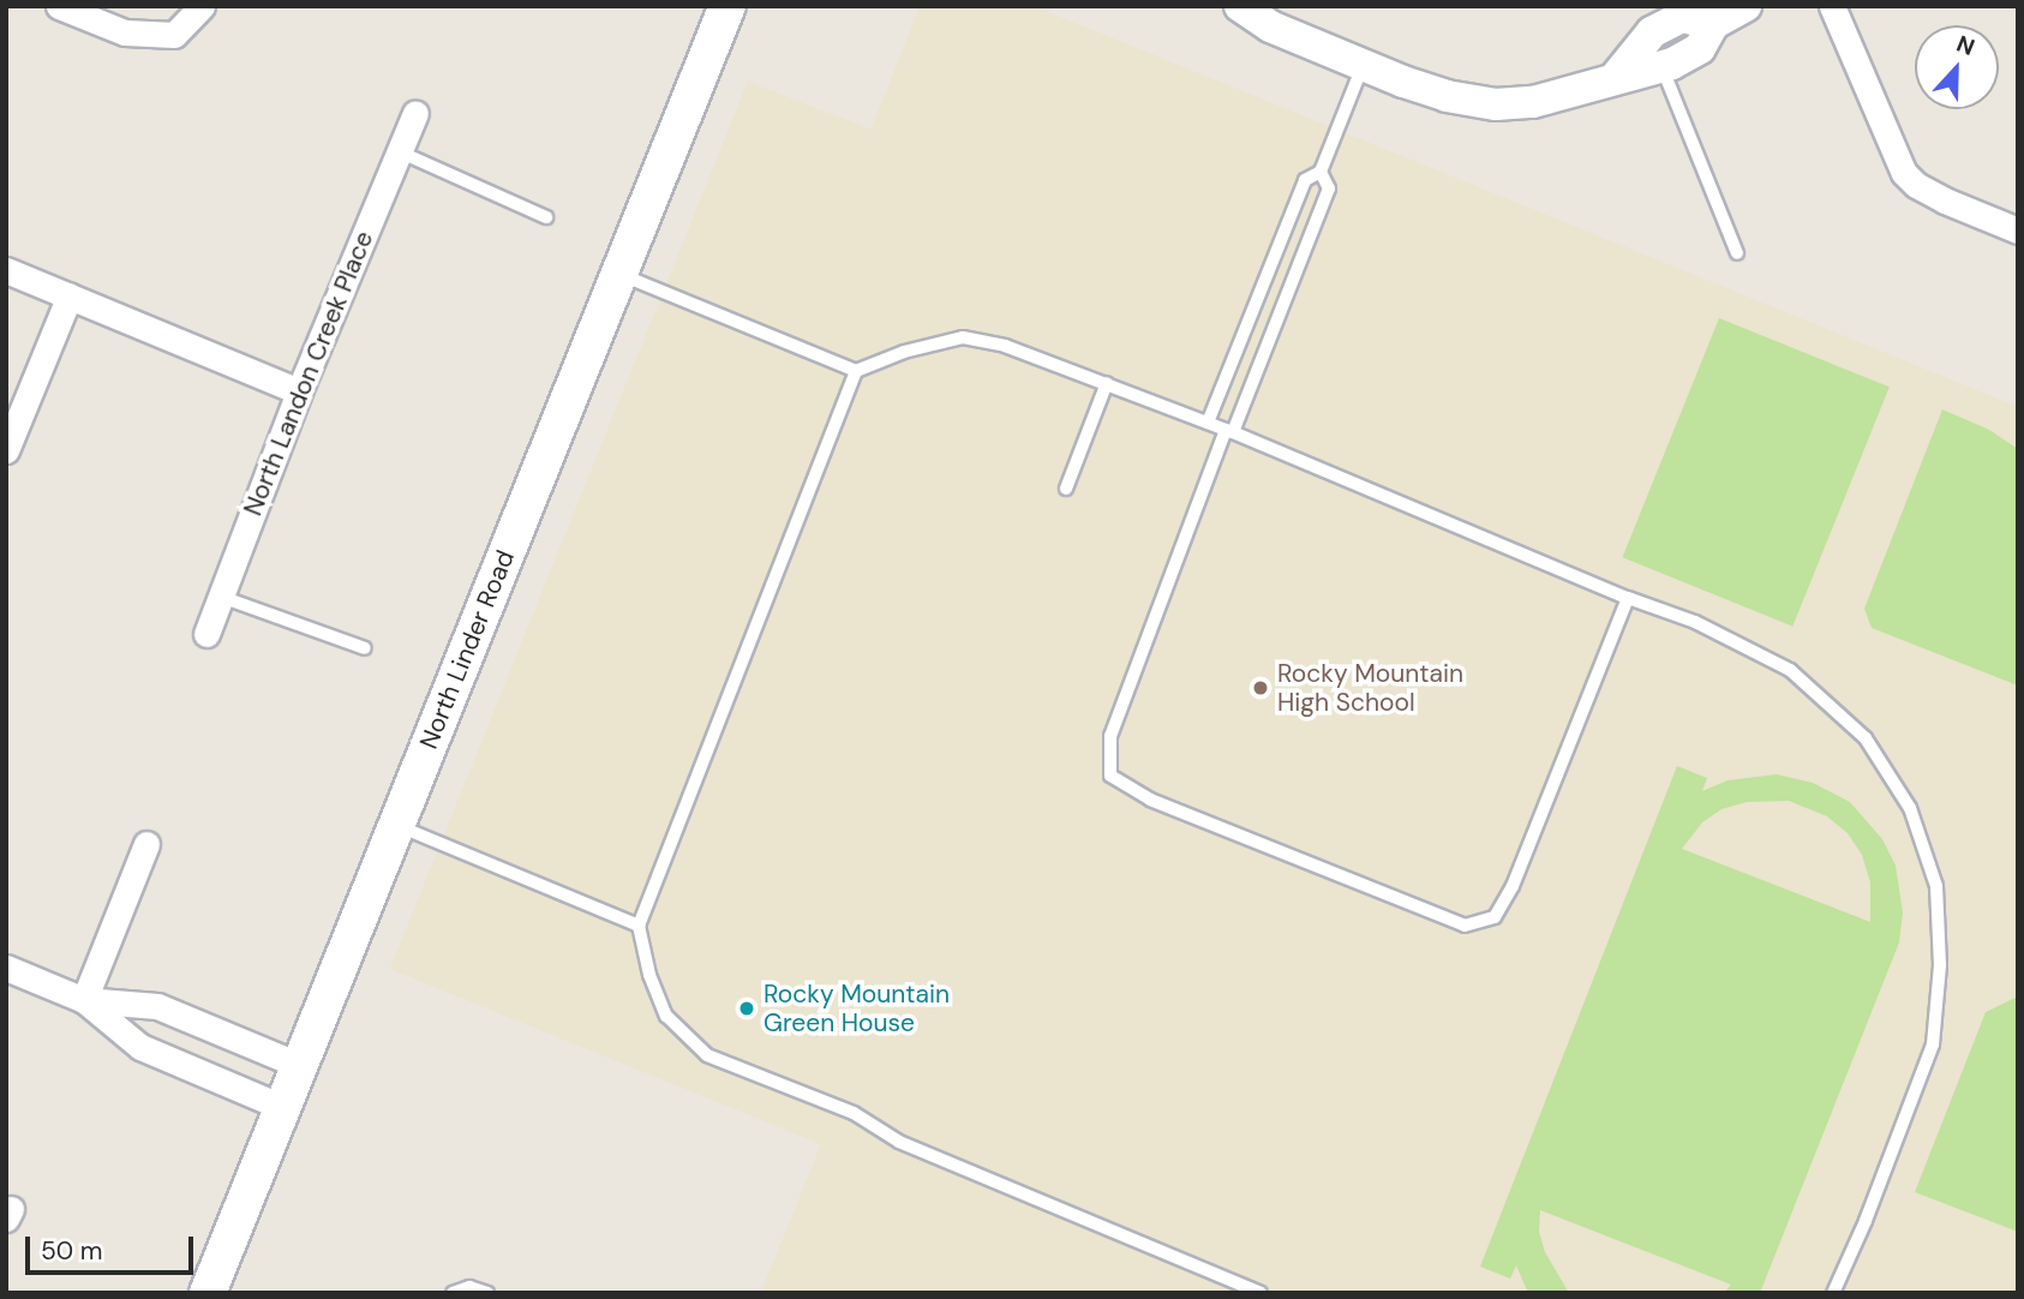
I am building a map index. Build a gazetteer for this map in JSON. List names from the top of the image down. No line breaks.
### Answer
{"streets":{"main road":["North Linder Road"],"street":["North Landon Creek Place"]},"places":["Rocky Mountain High School","Rocky Mountain Green House"],"scale_bar":"50 m","north":"top"}
